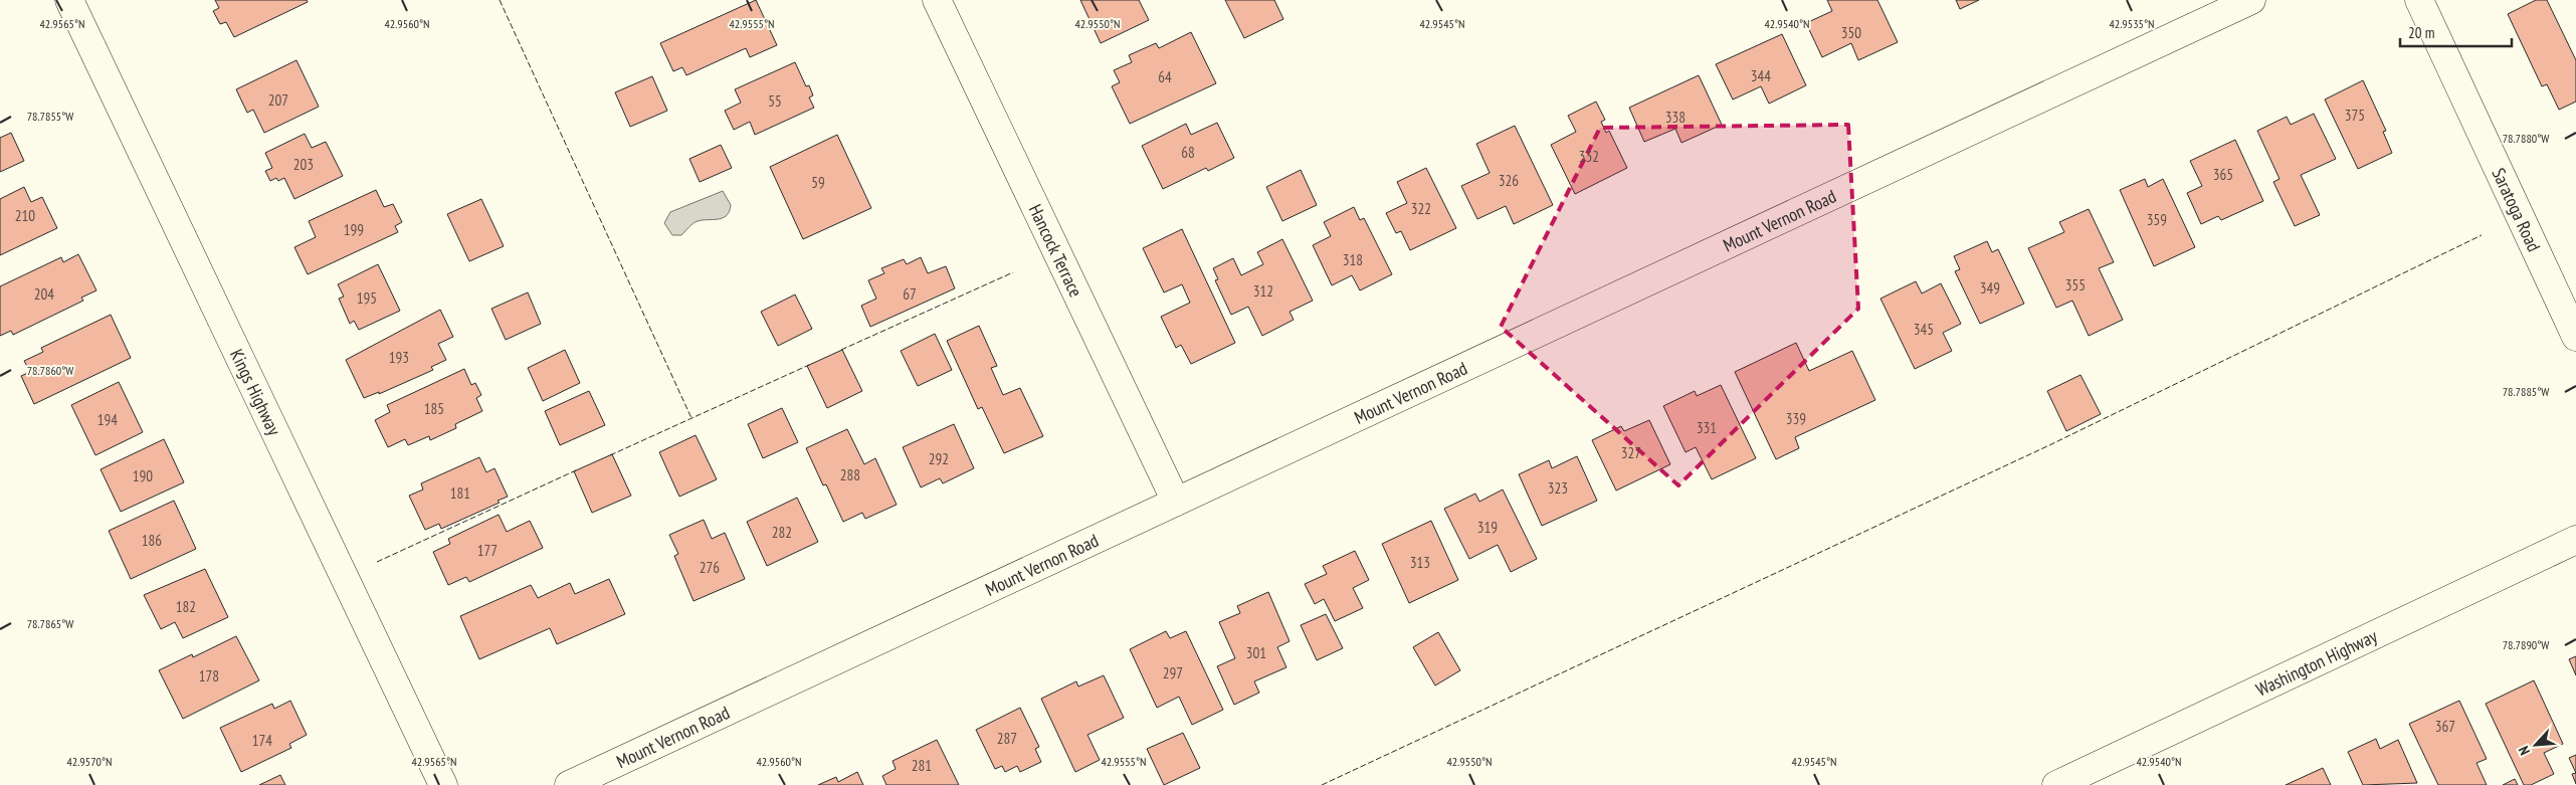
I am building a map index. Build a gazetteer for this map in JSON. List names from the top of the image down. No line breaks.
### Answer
{"streets":{"street":["Saratoga Road","Mount Vernon Road","Hancock Terrace","Kings Highway","Washington Highway"]},"crossings":[["Mount Vernon Road","Hancock Terrace"]],"house_numbers":["350","344","64","207","55","375","338","68","332","203","365","326","59","322","210","359","199","318","355","349","312","204","67","195","345","193","185","339","194","331","327","292","288","190","323","181","319","282","186","177","313","276","182","301","297","178","367","287","174","281"],"scale_bar":"20 m","north":"bottom left","coordinates":["42.9565°N","42.9560°N","42.9555°N","42.9550°N","42.9545°N","42.9540°N","42.9535°N","78.7855°W","78.7880°W","78.7860°W","78.7885°W","78.7865°W","78.7890°W","42.9570°N"]}
